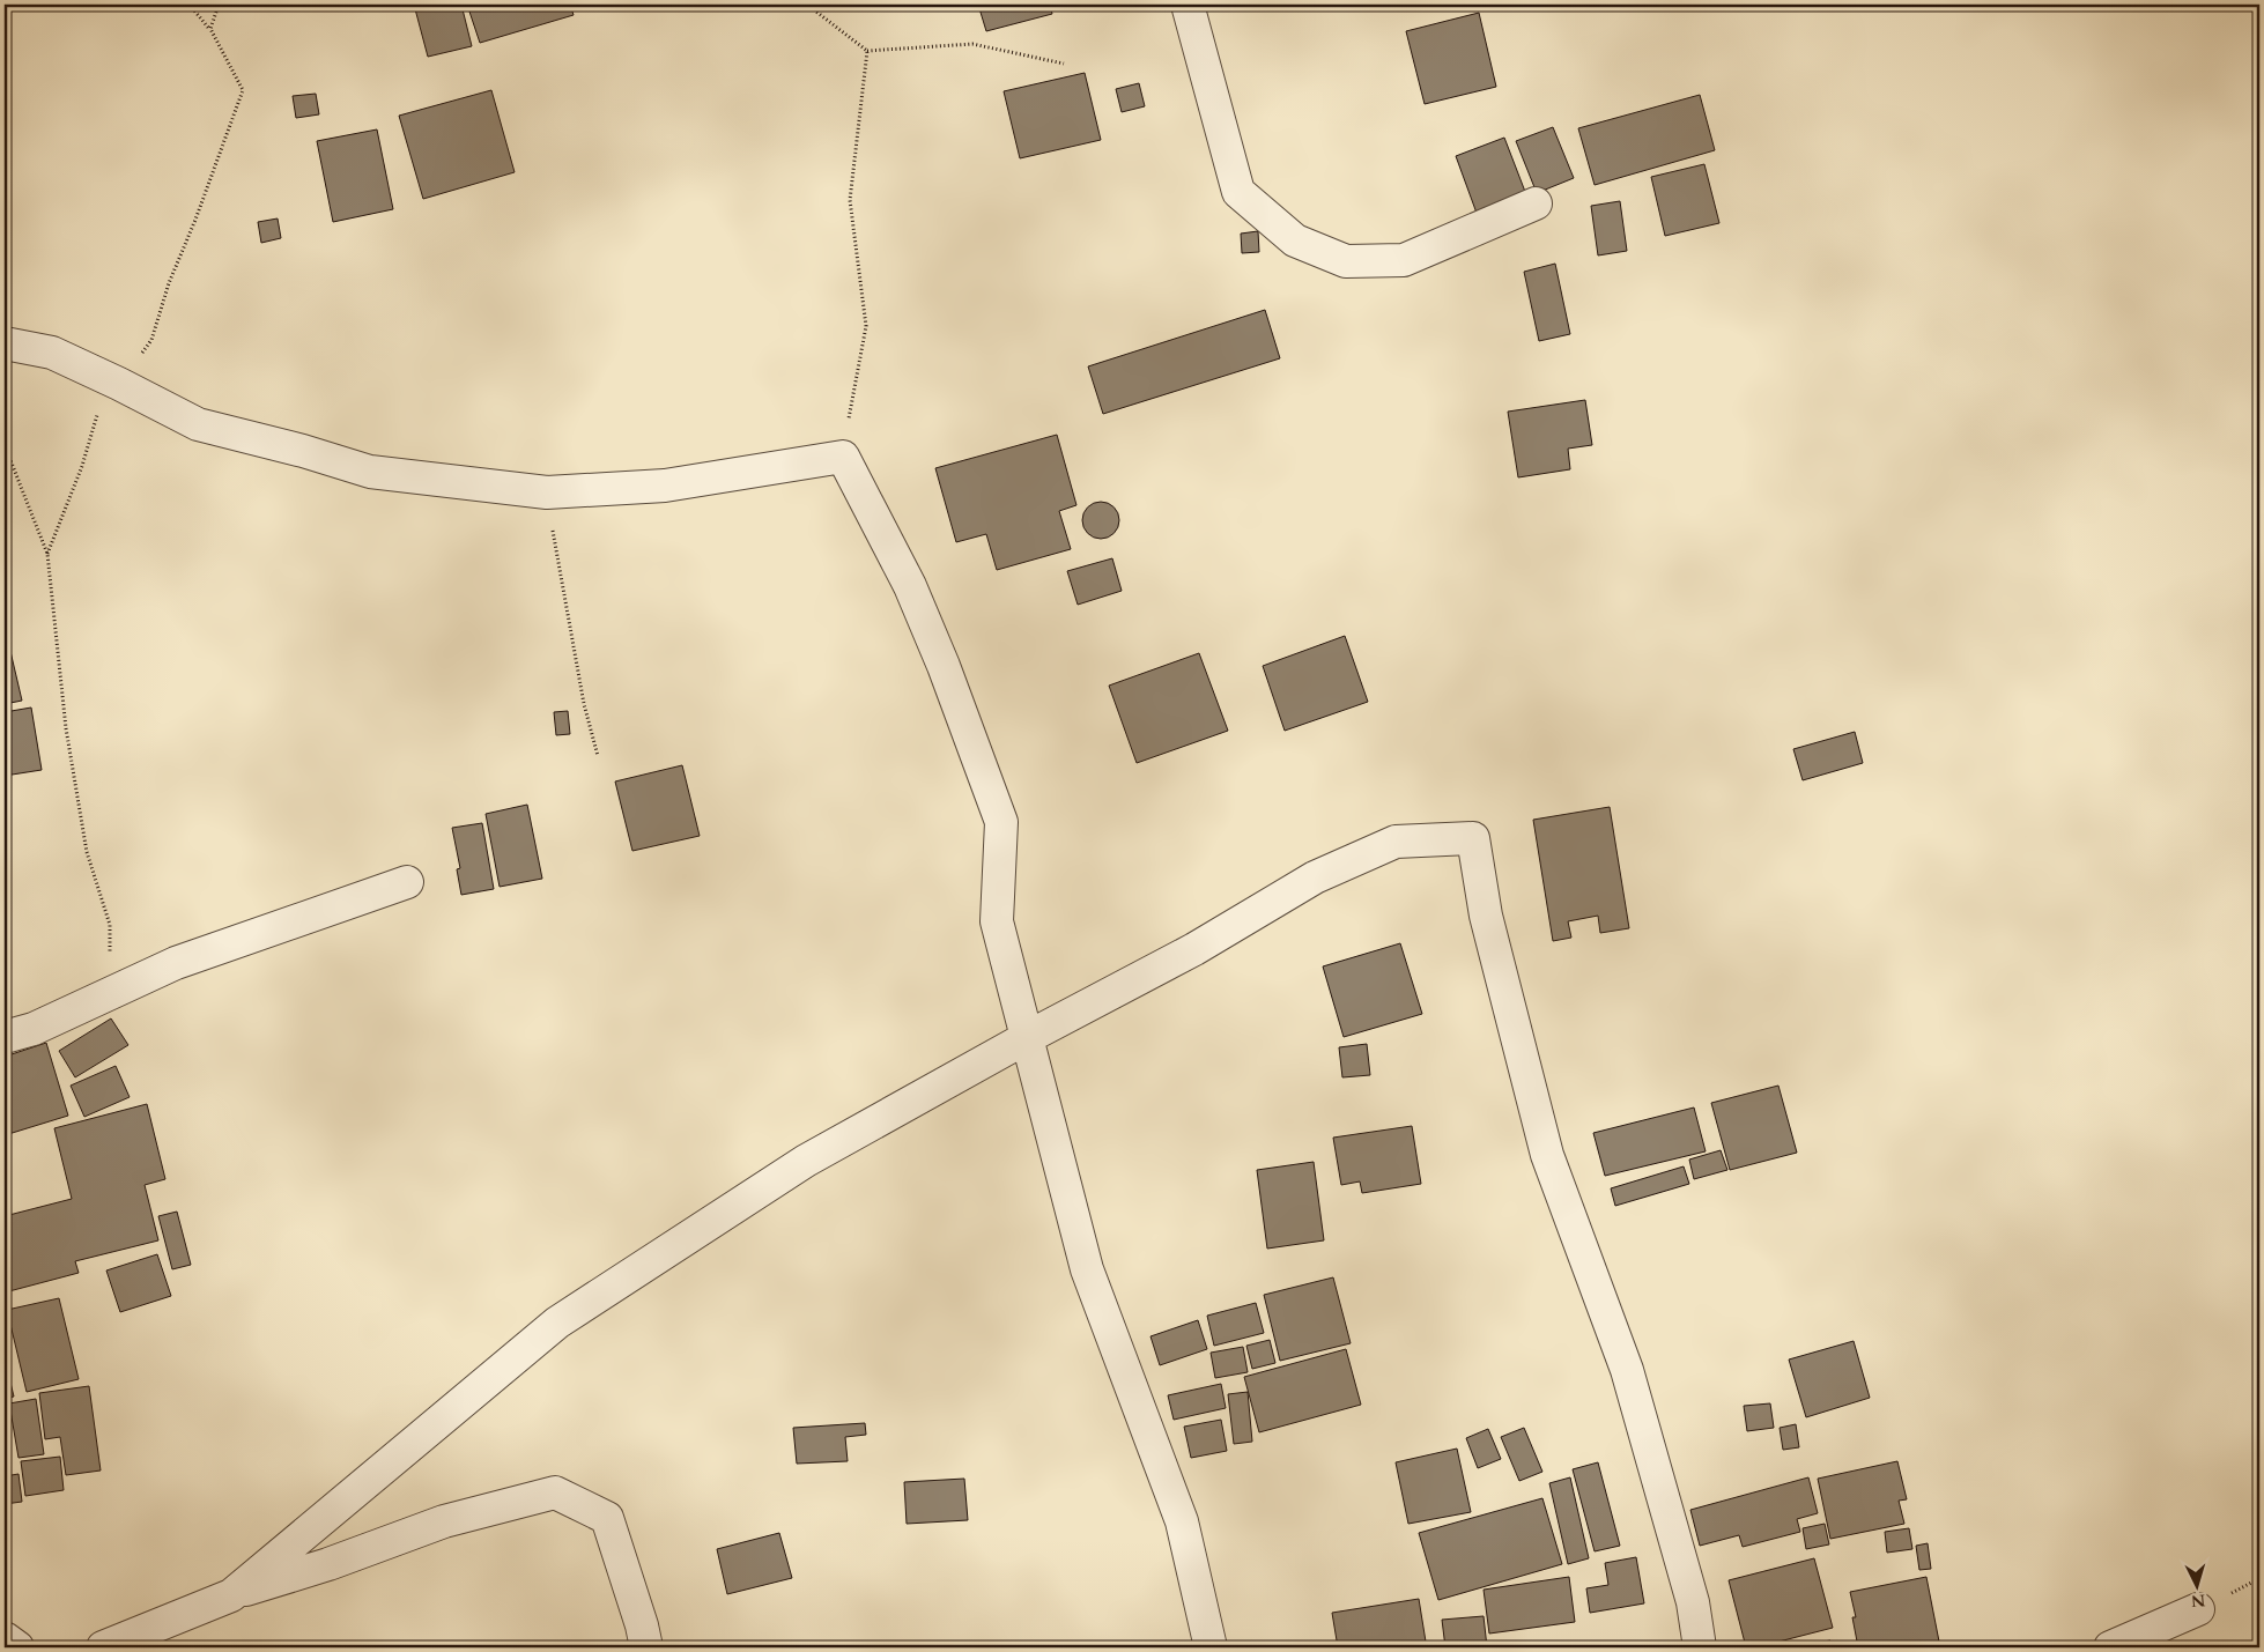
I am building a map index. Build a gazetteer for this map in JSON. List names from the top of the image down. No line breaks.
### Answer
{"north":"bottom"}
